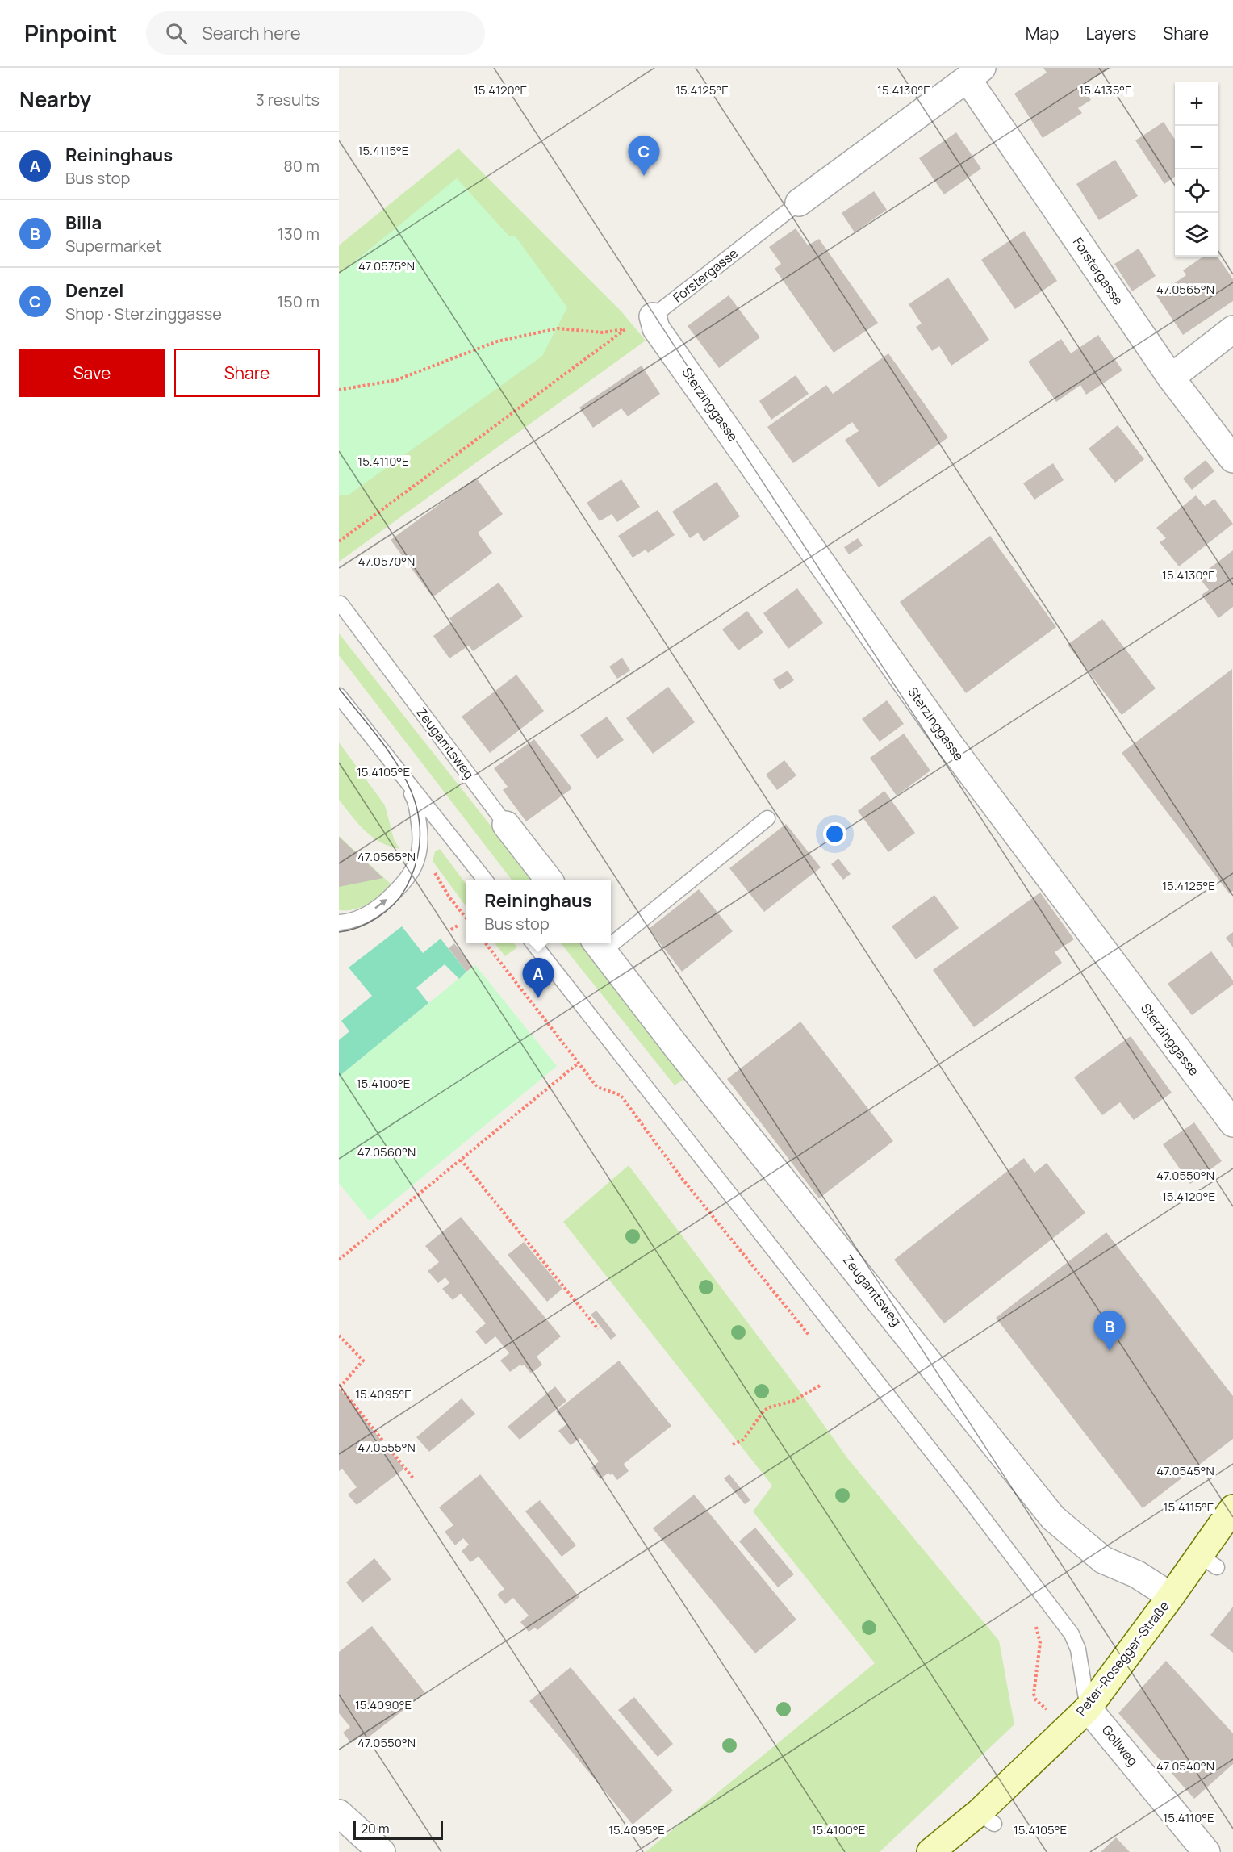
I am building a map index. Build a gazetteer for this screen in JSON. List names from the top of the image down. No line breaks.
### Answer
{"streets":{"main road":["Peter-Rosegger-Straße"],"street":["Forstergasse","Sterzinggasse","Zeugamtsweg","Gollweg"]},"crossings":[["Forstergasse","Sterzinggasse"],["Zeugamtsweg","Peter-Rosegger-Straße"],["Peter-Rosegger-Straße","Gollweg"]],"scale_bar":"20 m","page":{"header":"Pinpoint","search":"Search here","nav":["Map","Layers","Share"],"heading":["Nearby","3 results"],"map_buttons":["+","−"],"list":[{"mark":"A","name":"Reininghaus","note":"Bus stop","value":"80 m"},{"mark":"B","name":"Billa","note":"Supermarket","value":"130 m"},{"mark":"C","name":"Denzel","note":"Shop · Sterzinggasse","value":"150 m"}],"pins":["C","A","B"],"buttons":["Save","Share"],"popup":["Reininghaus","Bus stop"],"scale":"20 m"},"coordinates":["15.4120°E","15.4125°E","15.4130°E","15.4135°E","15.4115°E","47.0575°N","47.0565°N","15.4110°E","47.0570°N","15.4105°E","15.4100°E","47.0560°N","47.0550°N","15.4095°E","47.0555°N","47.0545°N","15.4090°E","47.0540°N"]}
